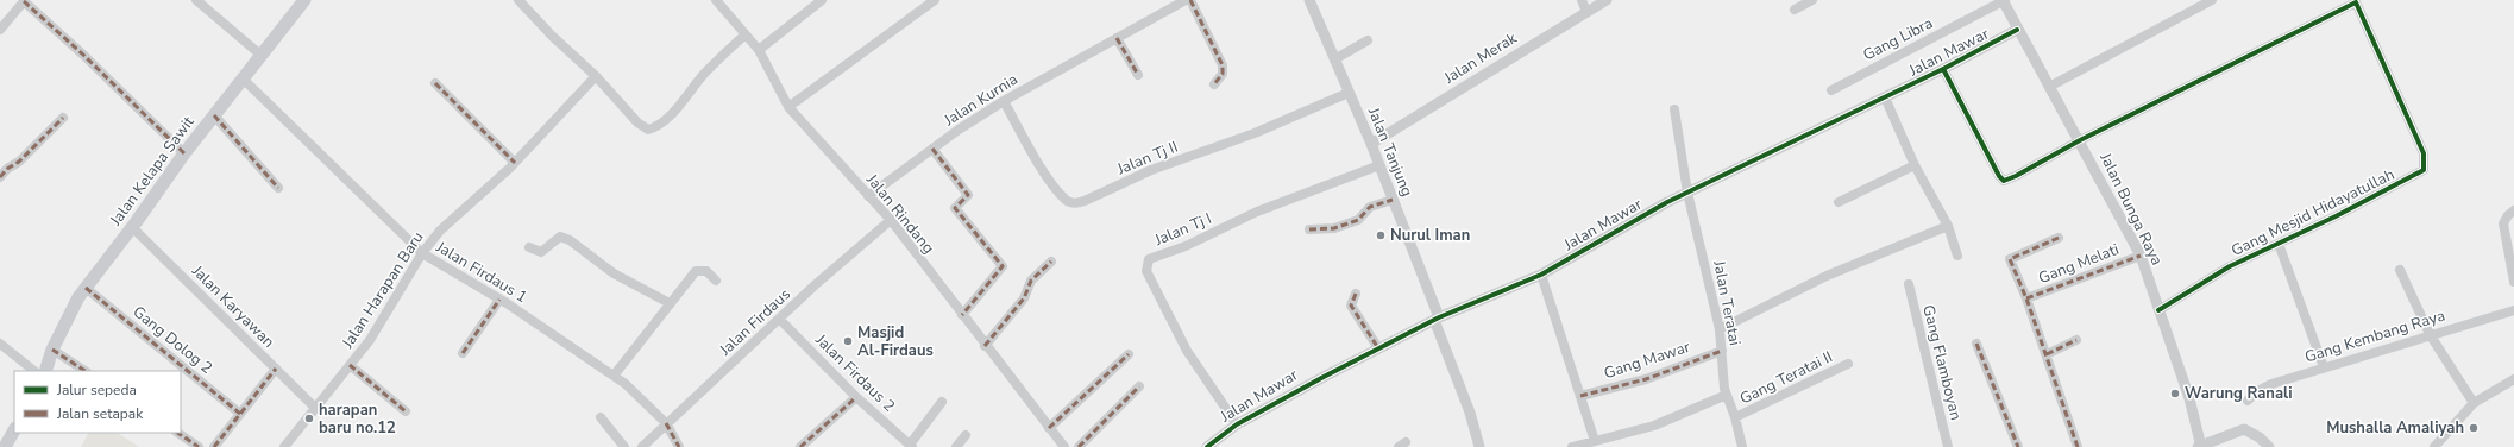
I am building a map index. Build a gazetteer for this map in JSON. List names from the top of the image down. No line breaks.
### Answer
{"streets":{"main road":["Jalan Kelapa Sawit"],"street":["Gang Libra","Jalan Mawar","Jalan Merak","Jalan Kurnia","Jalan Tanjung","Jalan Tj II","Jalan Bunga Raya","Gang Mesjid Hidayatullah","Jalan Rindang","Jalan Tj I","Gang Melati","Jalan Firdaus 1","Jalan Harapan Baru","Jalan Teratai","Jalan Karyawan","Jalan Firdaus","Gang Kembang Raya","Gang Dolog 2","Gang Mawar","Gang Flamboyan","Jalan Firdaus 2","Gang Teratai II"]},"crossings":[["Gang Libra","Jalan Bunga Raya"],["Jalan Mawar","Jalan Tanjung"],["Jalan Mawar","Jalan Bunga Raya"],["Jalan Mawar","Gang Mesjid Hidayatullah"],["Jalan Mawar","Jalan Tj I"],["Jalan Mawar","Jalan Teratai"],["Jalan Merak","Jalan Tanjung"],["Jalan Kurnia","Jalan Tj II"],["Jalan Kurnia","Jalan Rindang"],["Jalan Tanjung","Jalan Tj II"],["Jalan Tanjung","Jalan Tj I"],["Jalan Kelapa Sawit","Jalan Firdaus 1"],["Jalan Kelapa Sawit","Jalan Karyawan"],["Jalan Kelapa Sawit","Gang Dolog 2"],["Jalan Bunga Raya","Gang Mesjid Hidayatullah"],["Jalan Bunga Raya","Gang Melati"],["Gang Mesjid Hidayatullah","Gang Kembang Raya"],["Jalan Rindang","Jalan Firdaus"],["Jalan Firdaus 1","Jalan Harapan Baru"],["Jalan Firdaus 1","Jalan Firdaus"],["Jalan Harapan Baru","Jalan Karyawan"],["Jalan Teratai","Gang Mawar"],["Jalan Teratai","Gang Teratai II"],["Jalan Firdaus","Jalan Firdaus 2"]],"places":["Nurul Iman","Masjid Al-Firdaus","Warung Ranali","harapan baru no.12","Mushalla Amaliyah"],"legend":["Jalur sepeda","Jalan setapak"]}
